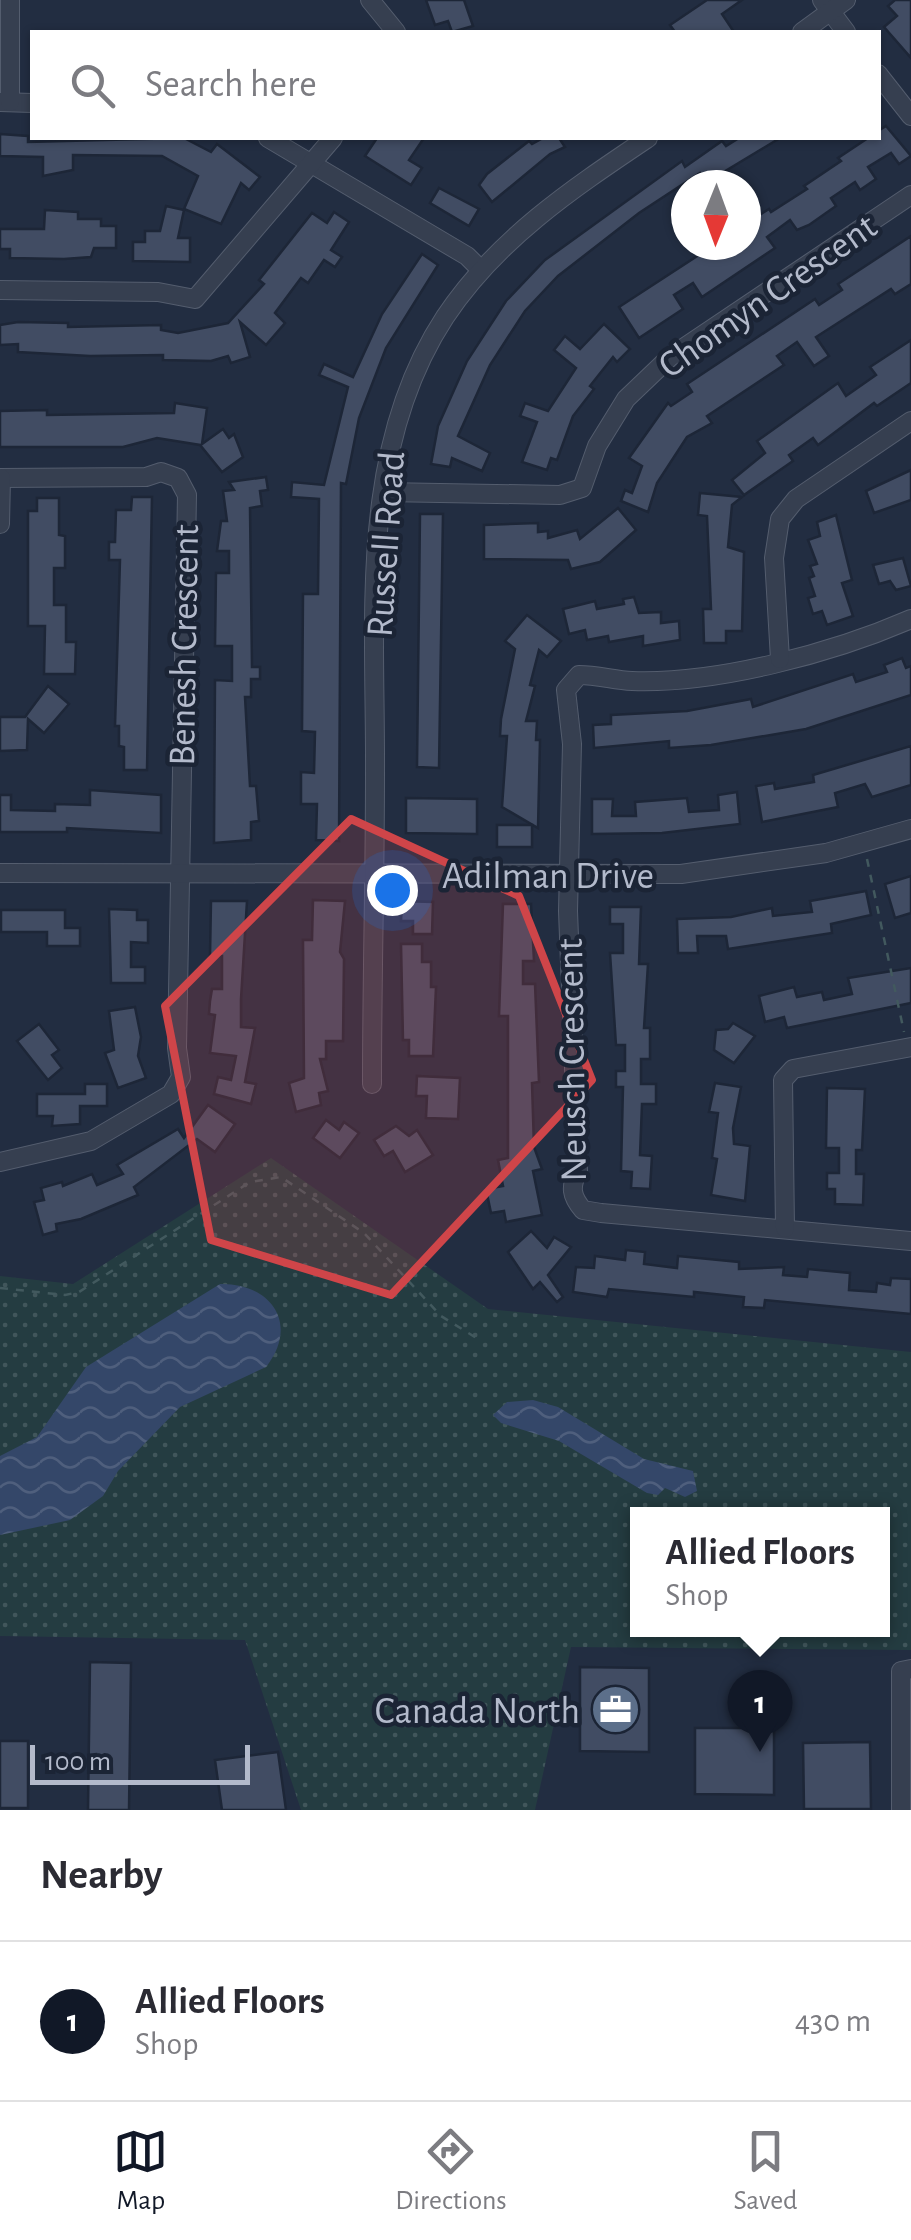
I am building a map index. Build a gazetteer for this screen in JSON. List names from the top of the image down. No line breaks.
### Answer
{"streets":{"street":["Chomyn Crescent","Russell Road","Benesh Crescent","Adilman Drive","Neusch Crescent"]},"crossings":[["Chomyn Crescent","Russell Road"],["Russell Road","Adilman Drive"],["Benesh Crescent","Adilman Drive"],["Adilman Drive","Neusch Crescent"]],"places":{"office":["Canada North"]},"scale_bar":"100 m","north":"bottom","page":{"search":"Search here","popup":["Allied Floors","Shop"],"pins":"1","scale":"100 m","heading":"Nearby","list":[{"mark":"1","name":"Allied Floors","note":"Shop","value":"430 m"}],"nav":["Map","Directions","Saved"]}}
